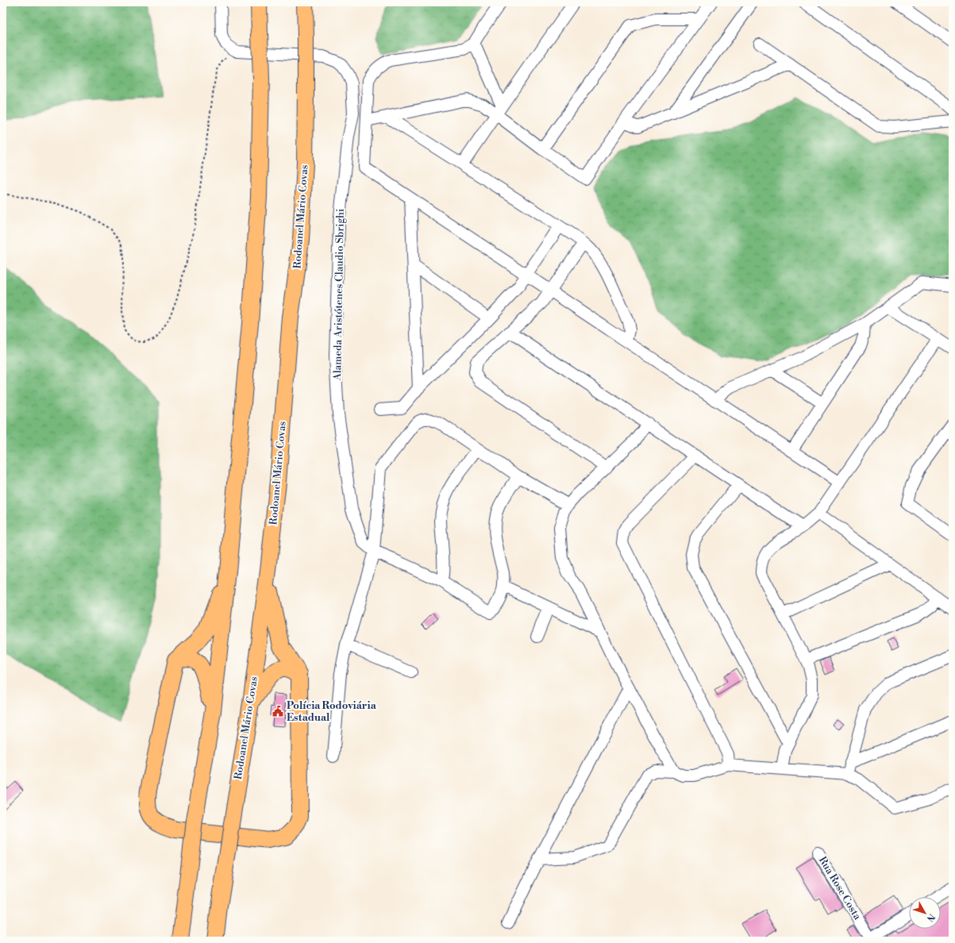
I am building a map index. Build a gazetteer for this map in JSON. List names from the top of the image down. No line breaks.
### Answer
{"streets":{"highway":["Rodoanel Mário Covas"],"street":["Alameda Aristótenes Claudio Sbrighi","Rua Rose Costa"]},"places":{"public building":["Polícia Rodoviária Estadual"]},"north":"bottom right"}
